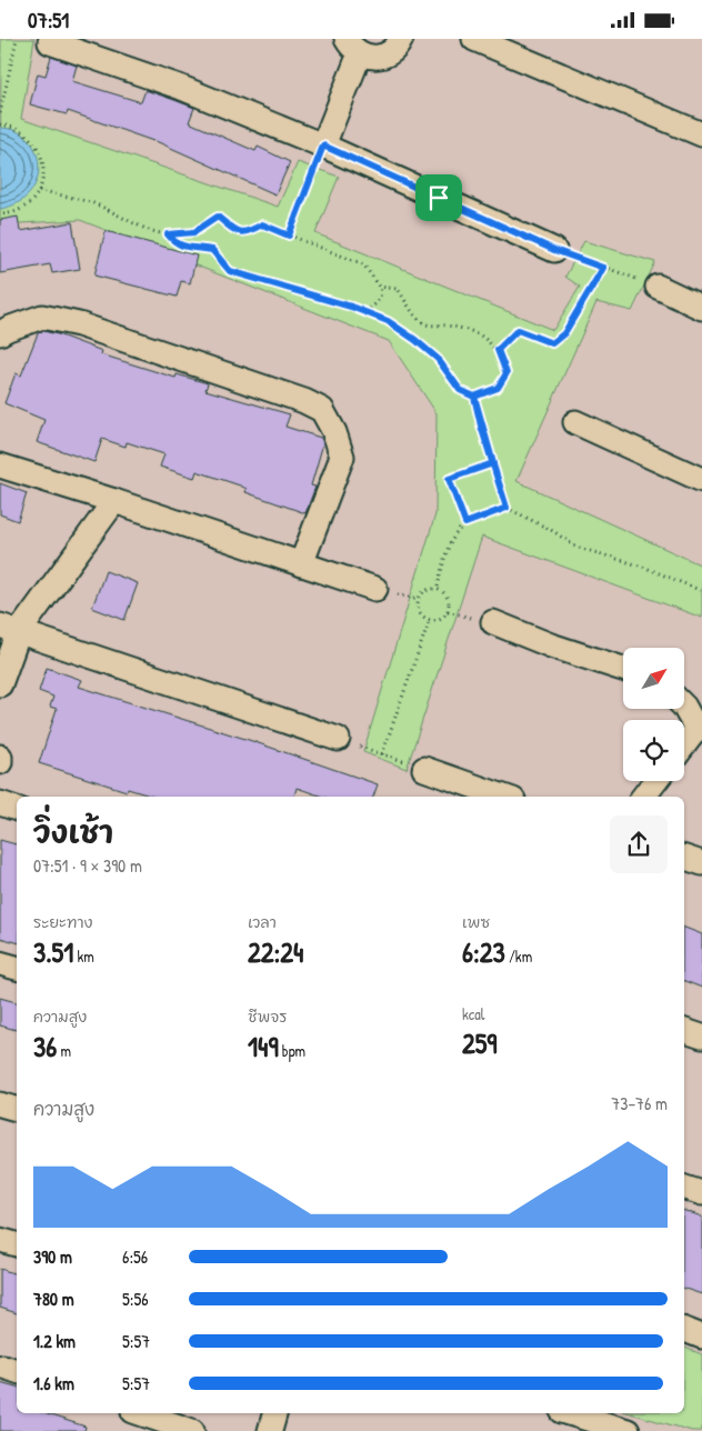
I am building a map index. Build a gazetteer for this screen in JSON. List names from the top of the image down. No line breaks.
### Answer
{"north":"top right","page":{"status":"07:51","heading":["วิ่งเช้า","07:51 · 9 × 390 m"],"stats":[["ระยะทาง","3.51 km"],["เวลา","22:24"],["เพซ","6:23 /km"],["ความสูง","36 m"],["ชีพจร","149 bpm"],["kcal","259"]],"chart":["ความสูง","73–76 m"],"list":[{"name":"390 m","note":"6:56"},{"name":"780 m","note":"5:56"},{"name":"1.2 km","note":"5:57"},{"name":"1.6 km","note":"5:57"}]}}
